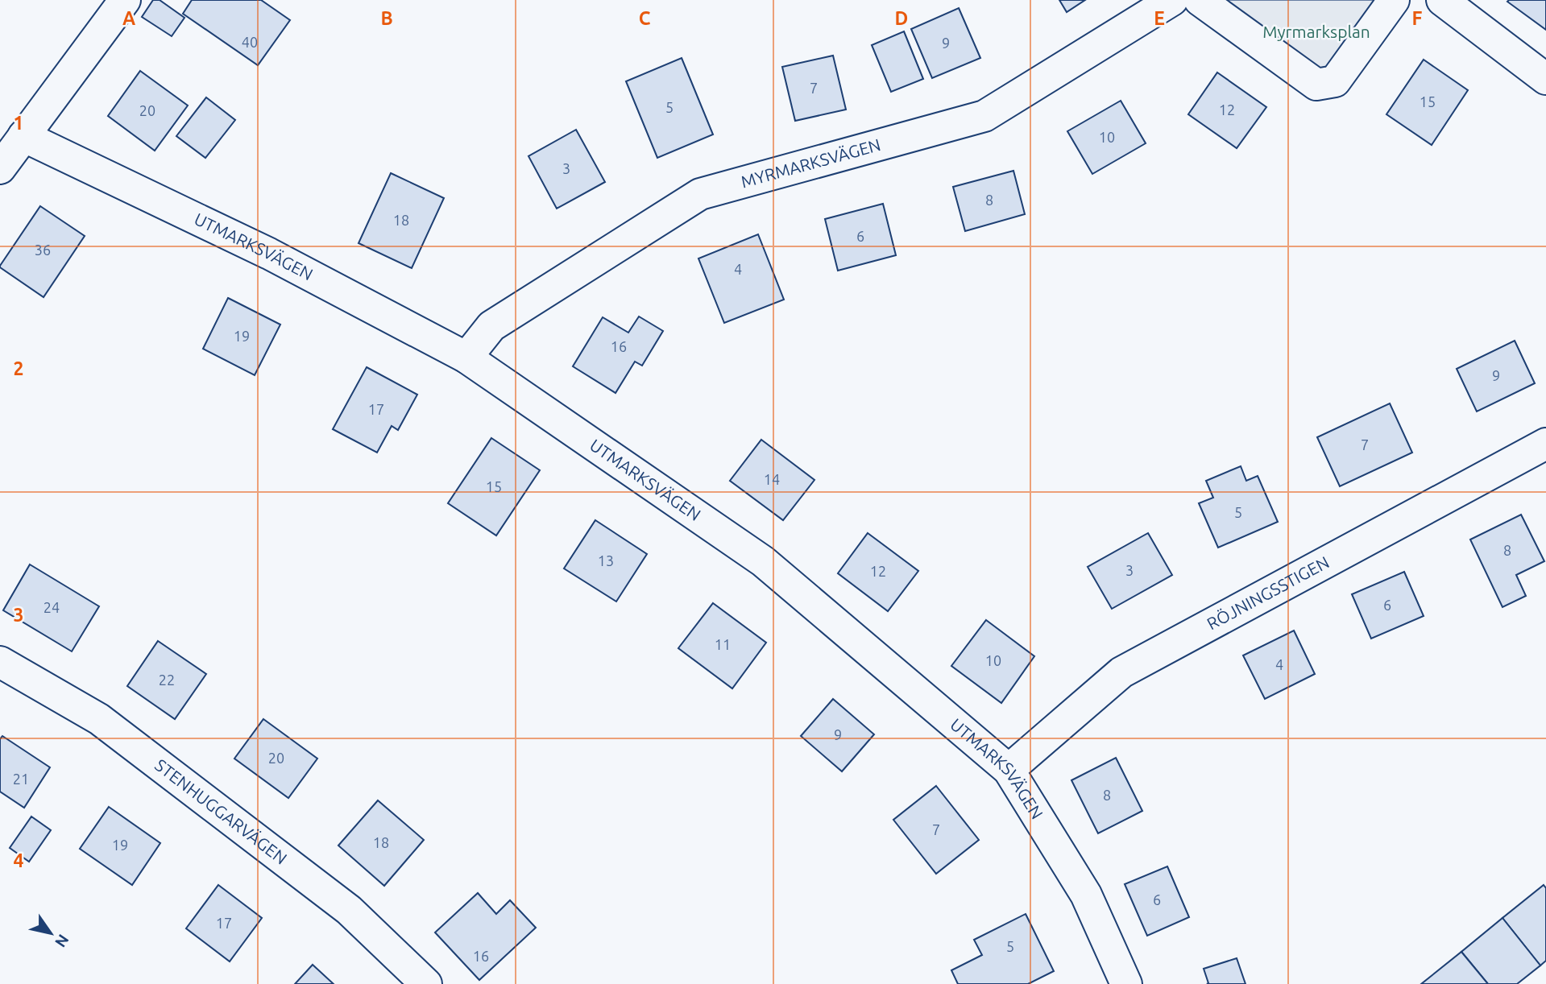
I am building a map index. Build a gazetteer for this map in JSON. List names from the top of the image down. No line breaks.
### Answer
{"streets":{"street":["MYRMARKSVÄGEN","UTMARKSVÄGEN","RÖJNINGSSTIGEN","STENHUGGARVÄGEN"]},"crossings":[["MYRMARKSVÄGEN","UTMARKSVÄGEN"],["UTMARKSVÄGEN","RÖJNINGSSTIGEN"]],"parks":["Myrmarksplan"],"house_numbers":["40","9","7","15","5","12","20","10","3","8","18","6","36","4","19","16","9","17","7","14","15","5","8","13","3","12","6","24","11","10","4","22","9","20","21","8","7","18","19","6","17","5","16"],"north":"bottom right","grid":{"columns":["A","B","C","D","E","F"],"rows":["1","2","3","4"]}}
